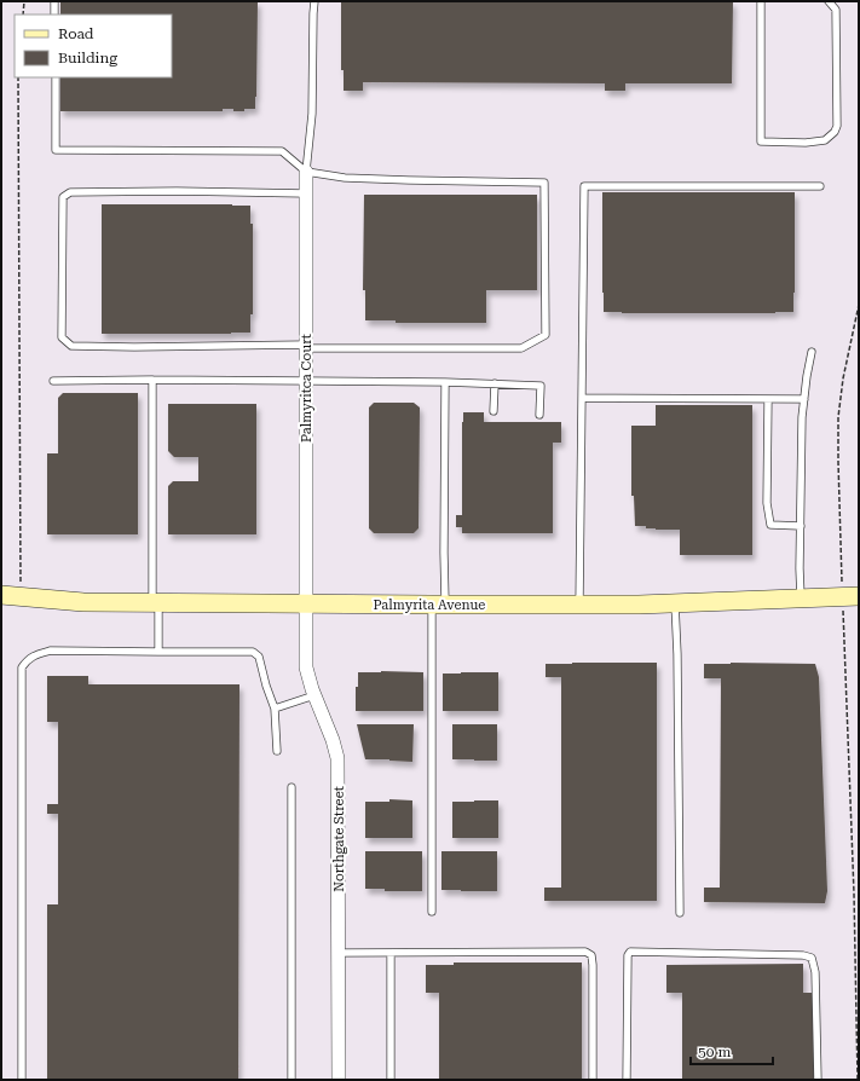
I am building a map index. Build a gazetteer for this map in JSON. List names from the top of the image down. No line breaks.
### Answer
{"streets":{"street":["Palmyritca Court","Palmyrita Avenue","Northgate Street"]},"crossings":[["Palmyritca Court","Palmyrita Avenue"],["Palmyritca Court","Northgate Street"],["Palmyrita Avenue","Northgate Street"]],"legend":["Road","Building"],"scale_bar":"50 m"}
